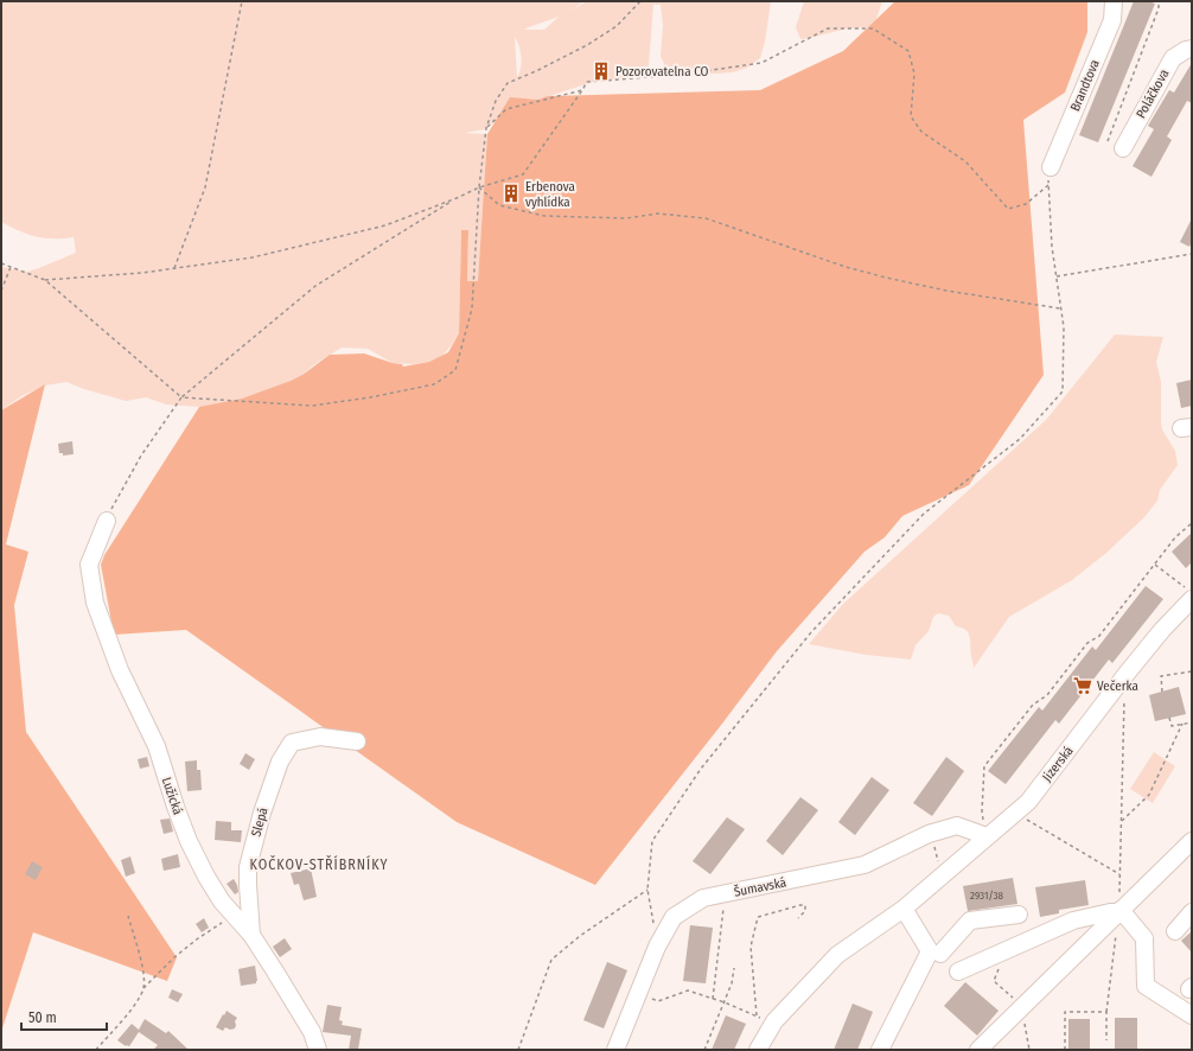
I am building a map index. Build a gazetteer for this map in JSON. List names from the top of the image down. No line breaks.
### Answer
{"streets":{"street":["Brandtova","Poláčkova","Jizerská","Lužická","Slepá","Šumavská"]},"crossings":[["Jizerská","Šumavská"],["Lužická","Slepá"]],"districts":["KOČKOV-STŘÍBRNÍKY"],"places":{"building":["Pozorovatelna CO","Erbenova vyhlídka"],"supermarket":["Večerka"]},"house_numbers":["2931/38"],"scale_bar":"50 m"}
